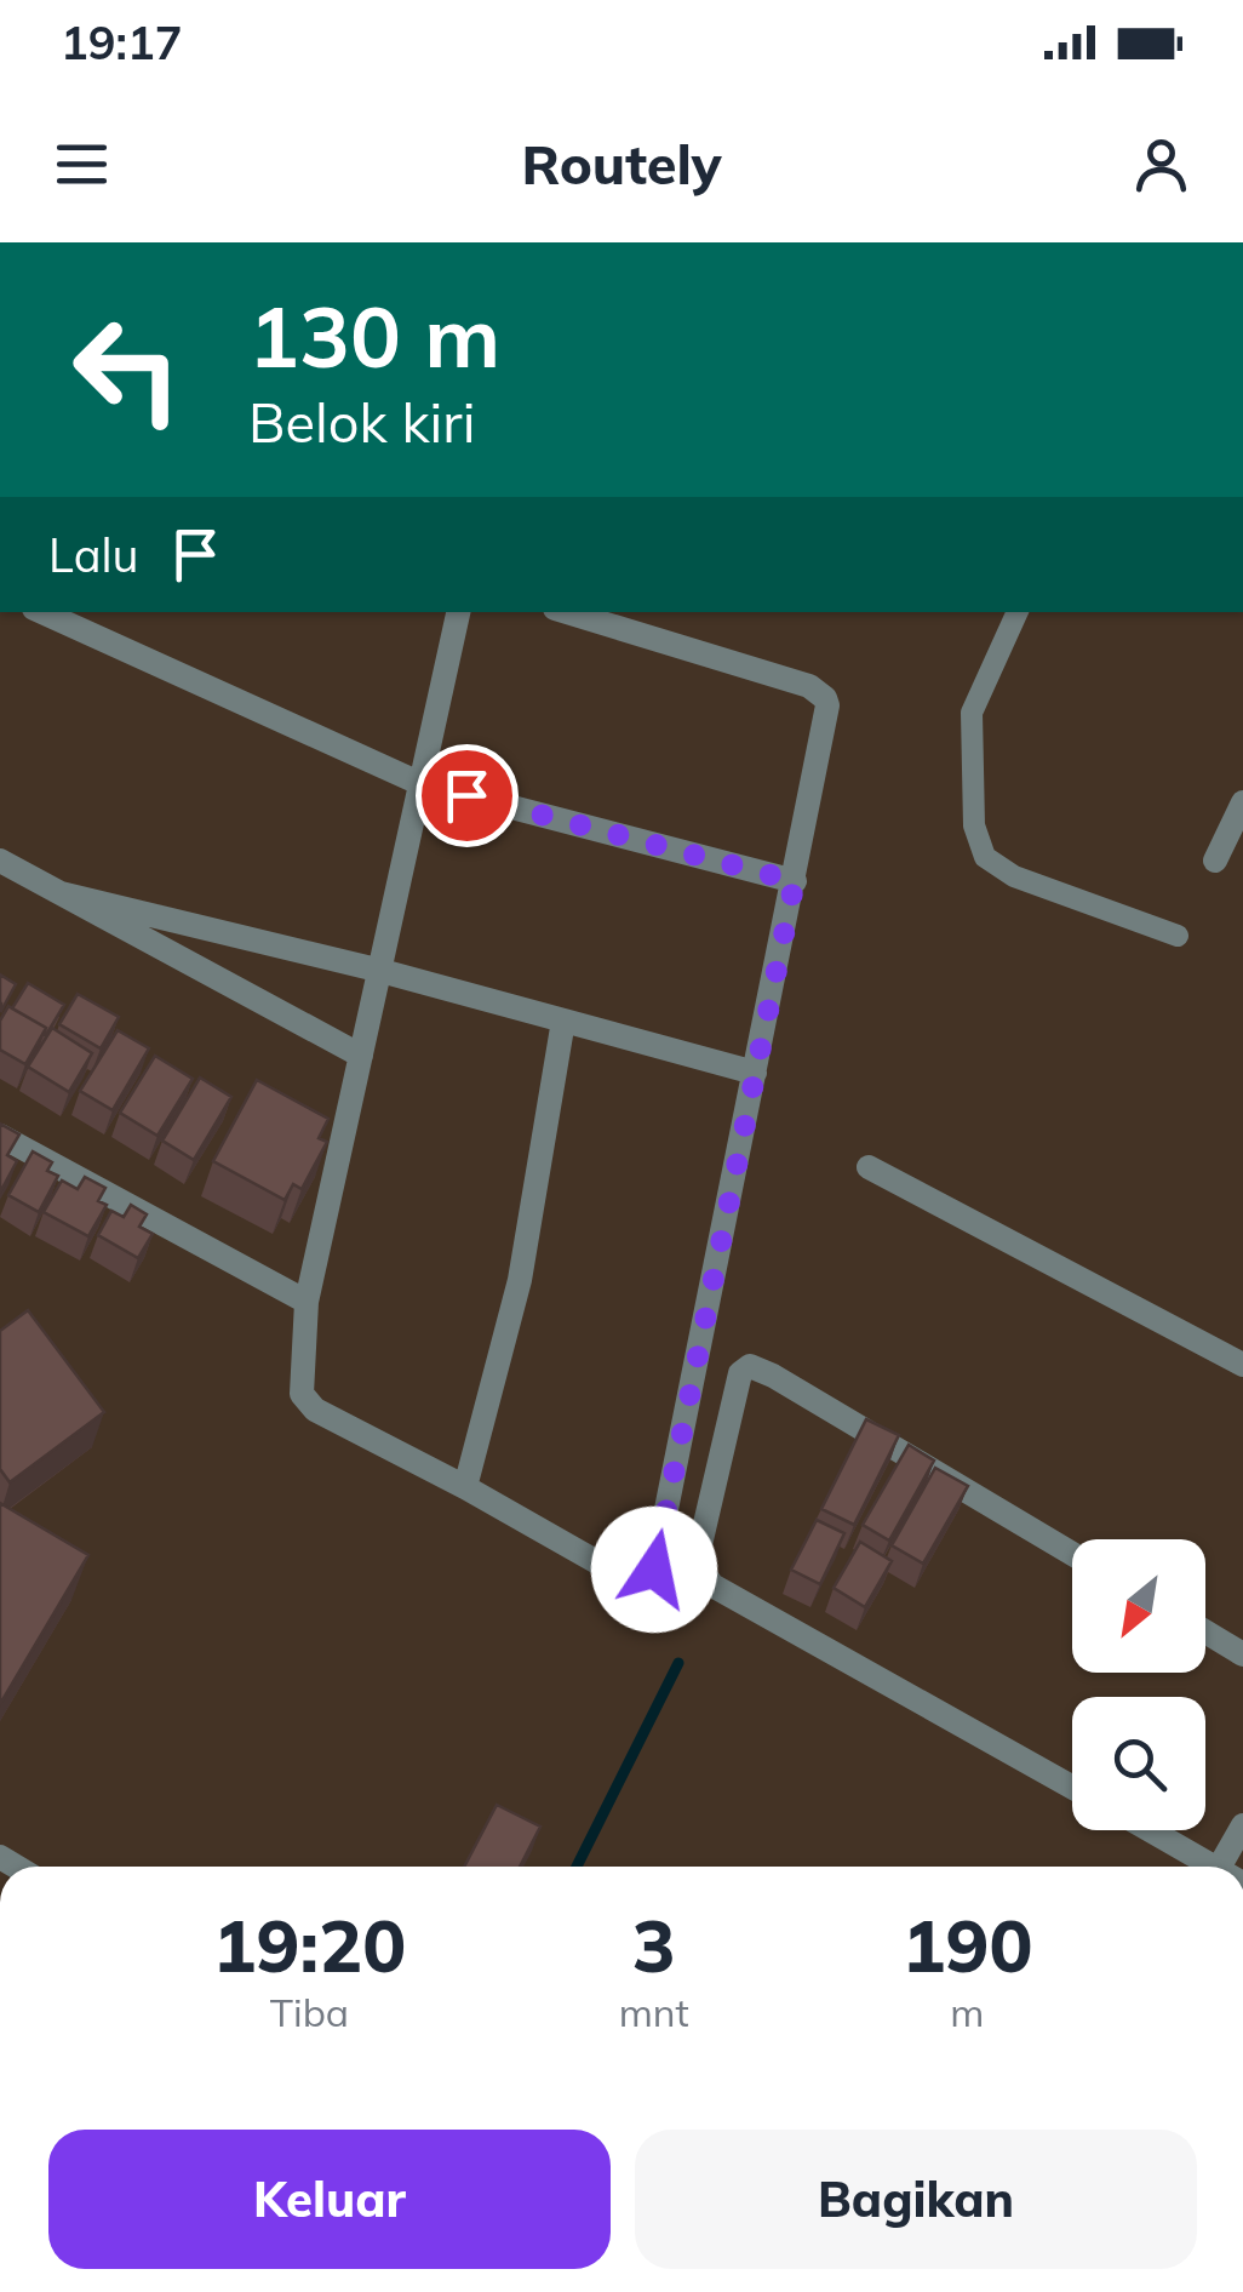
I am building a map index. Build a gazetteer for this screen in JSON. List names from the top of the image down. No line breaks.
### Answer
{"north":"bottom left","page":{"status":"19:17","header":"Routely","turn":["130 m","Belok kiri"],"then":"Lalu","eta":["19:20","Tiba","3","mnt","190","m"],"buttons":["Keluar","Bagikan"]}}
